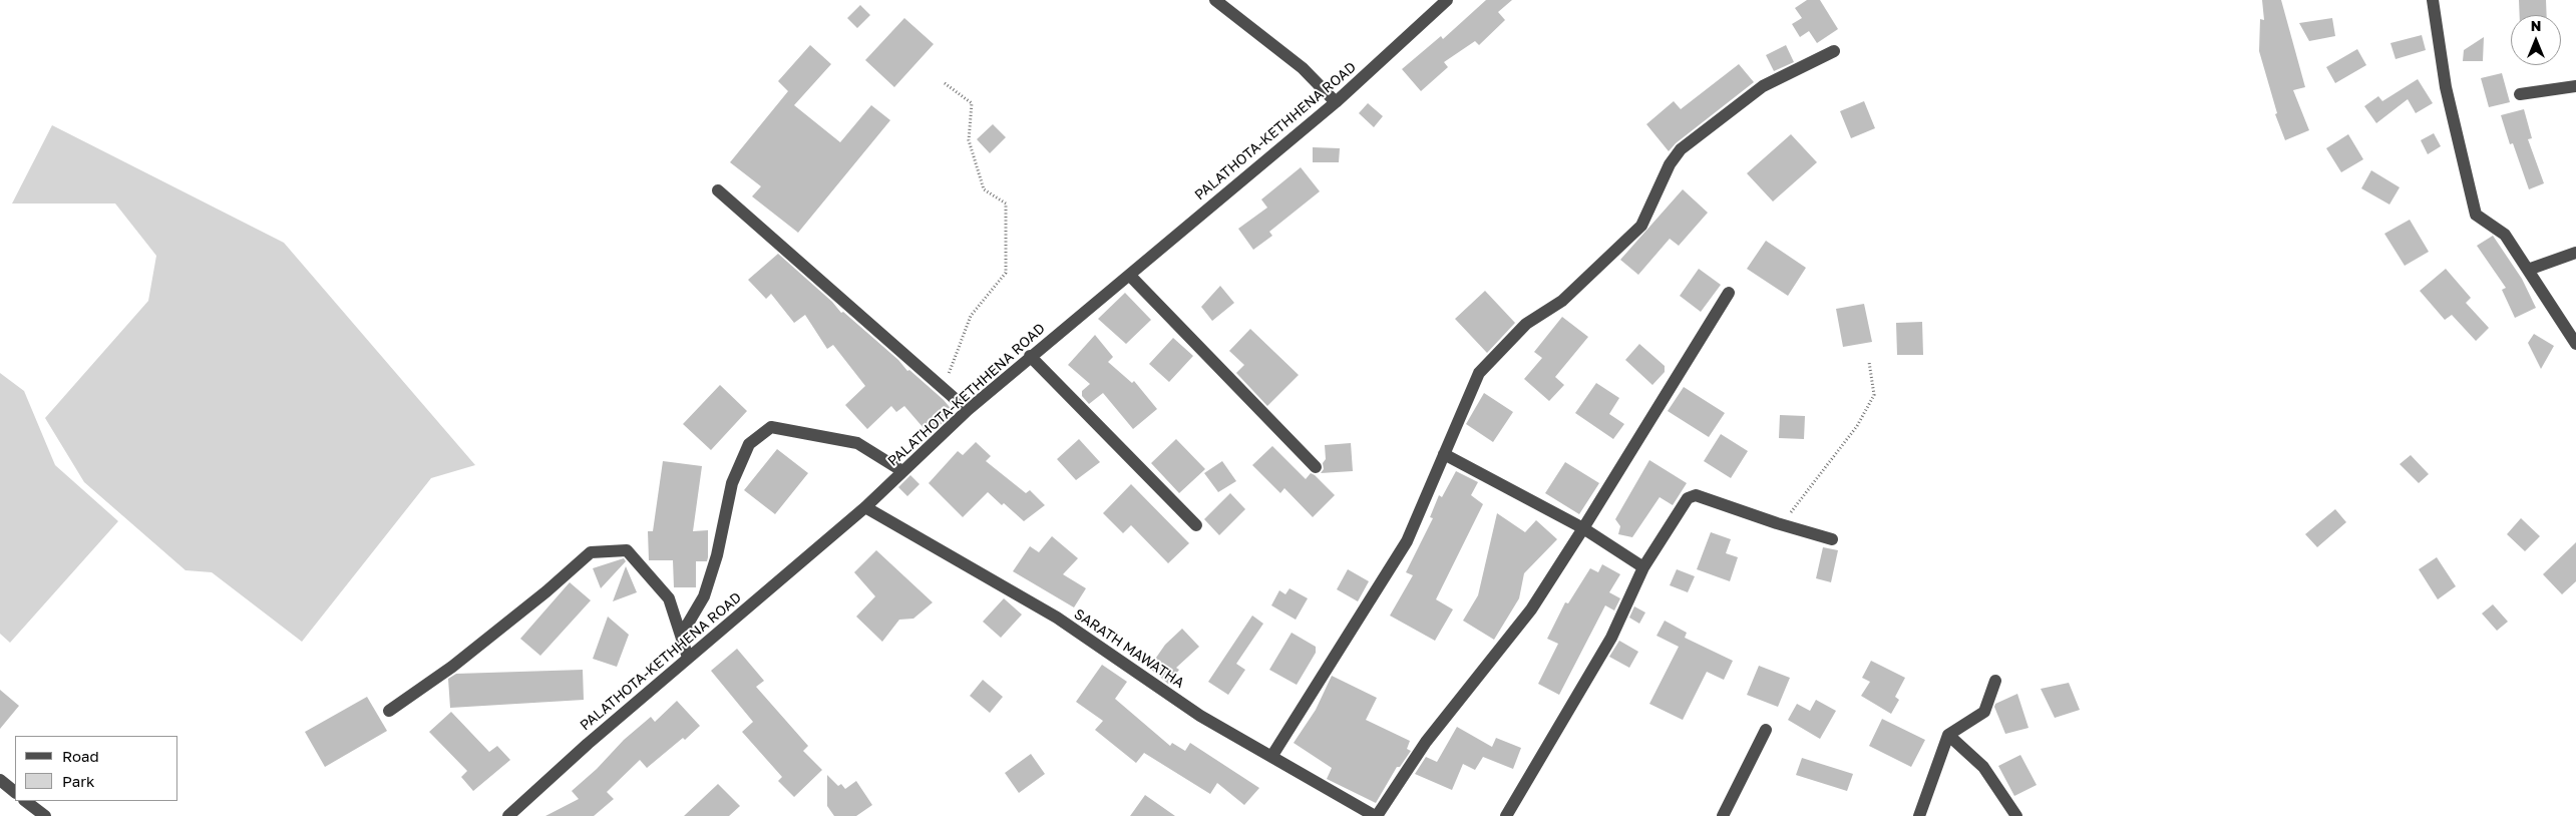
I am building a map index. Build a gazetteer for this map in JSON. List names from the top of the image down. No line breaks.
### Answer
{"streets":{"street":["PALATHOTA-KETHHENA ROAD","SARATH MAWATHA"]},"crossings":[["PALATHOTA-KETHHENA ROAD","SARATH MAWATHA"]],"legend":["Road","Park"],"north":"top"}
